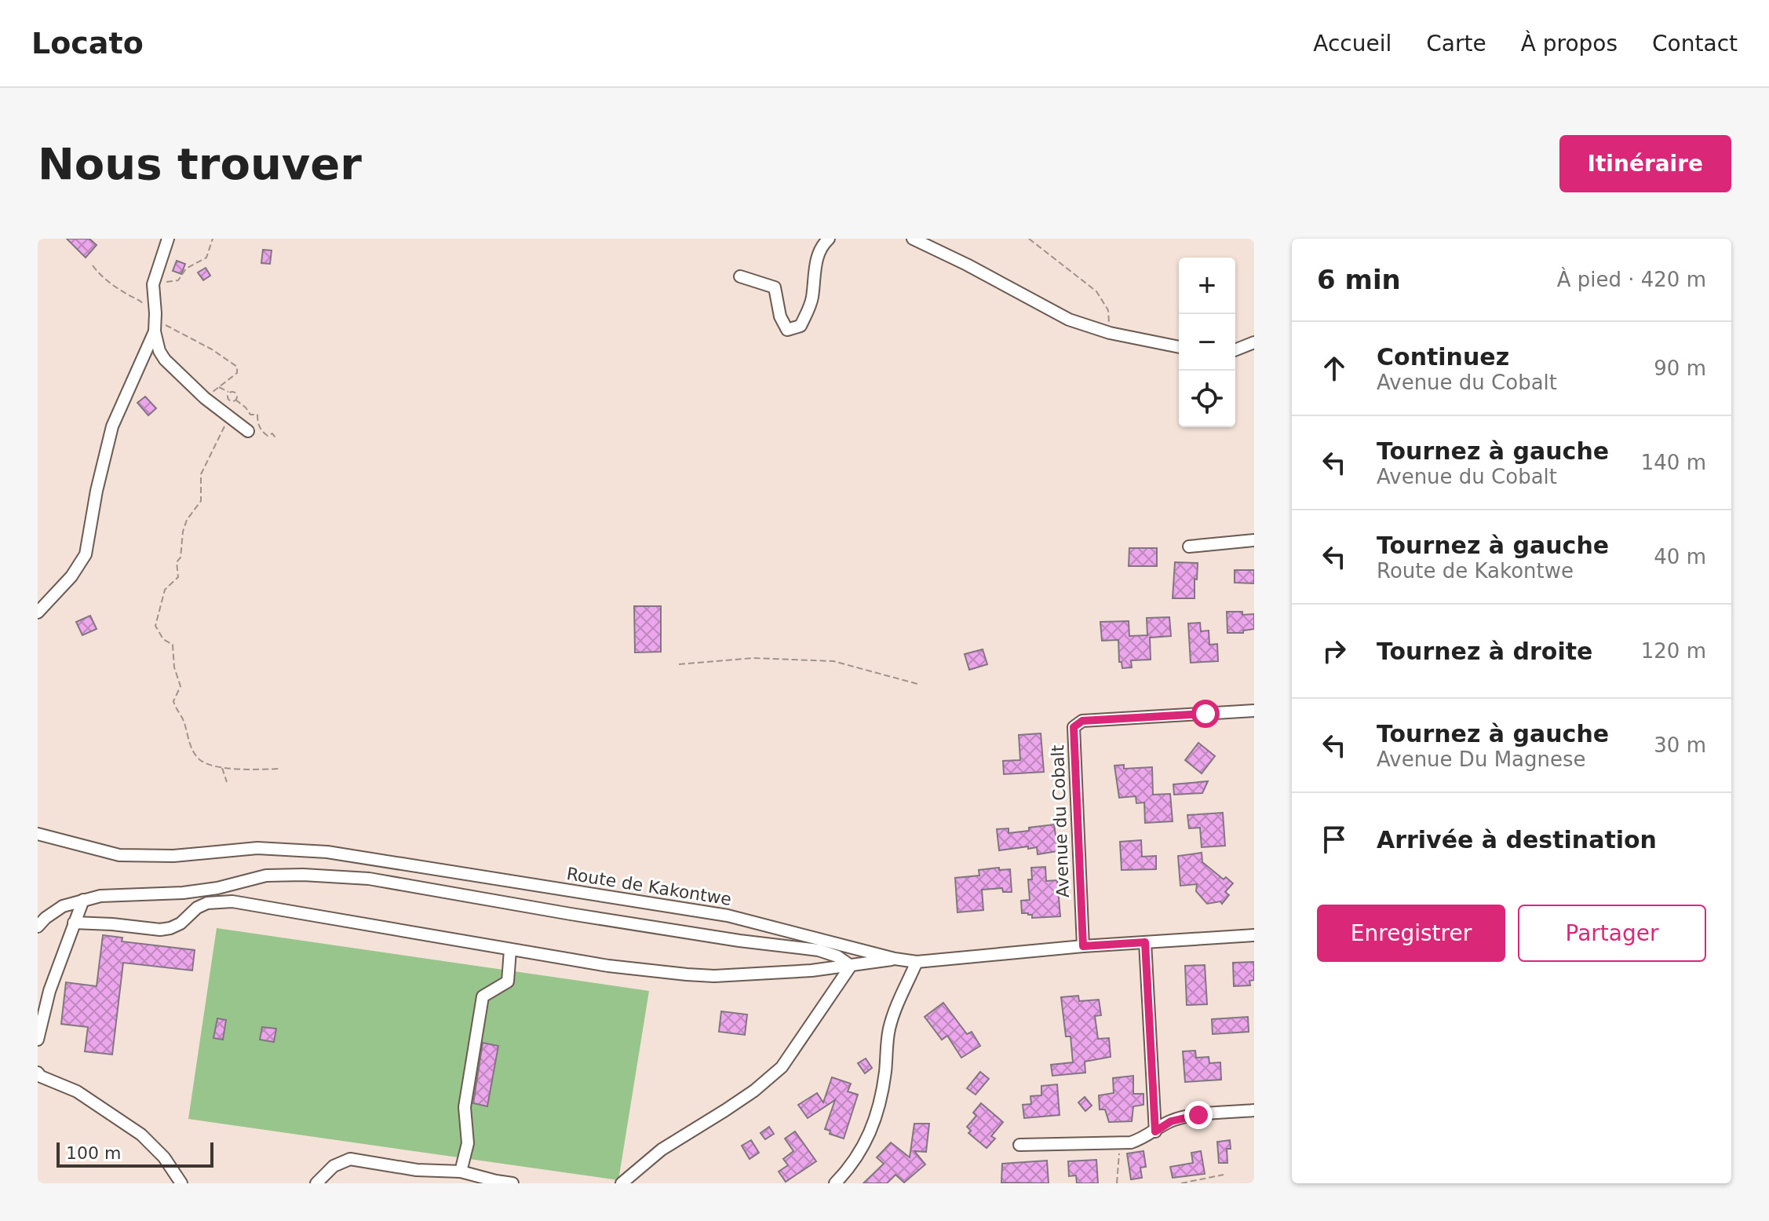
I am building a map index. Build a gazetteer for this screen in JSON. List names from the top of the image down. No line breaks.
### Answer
{"streets":{"street":["Avenue du Cobalt","Route de Kakontwe"]},"crossings":[["Avenue du Cobalt","Route de Kakontwe"]],"scale_bar":"100 m","page":{"header":"Locato","nav":["Accueil","Carte","À propos","Contact"],"buttons":["Itinéraire",["Enregistrer","Partager"]],"title":"Nous trouver","heading":["6 min","À pied · 420 m"],"map_buttons":["+","−"],"list":[["Continuez","Avenue du Cobalt","90 m"],["Tournez à gauche","Avenue du Cobalt","140 m"],["Tournez à gauche","Route de Kakontwe","40 m"],["Tournez à droite","120 m"],["Tournez à gauche","Avenue Du Magnese","30 m"],"Arrivée à destination"],"scale":"100 m"}}
